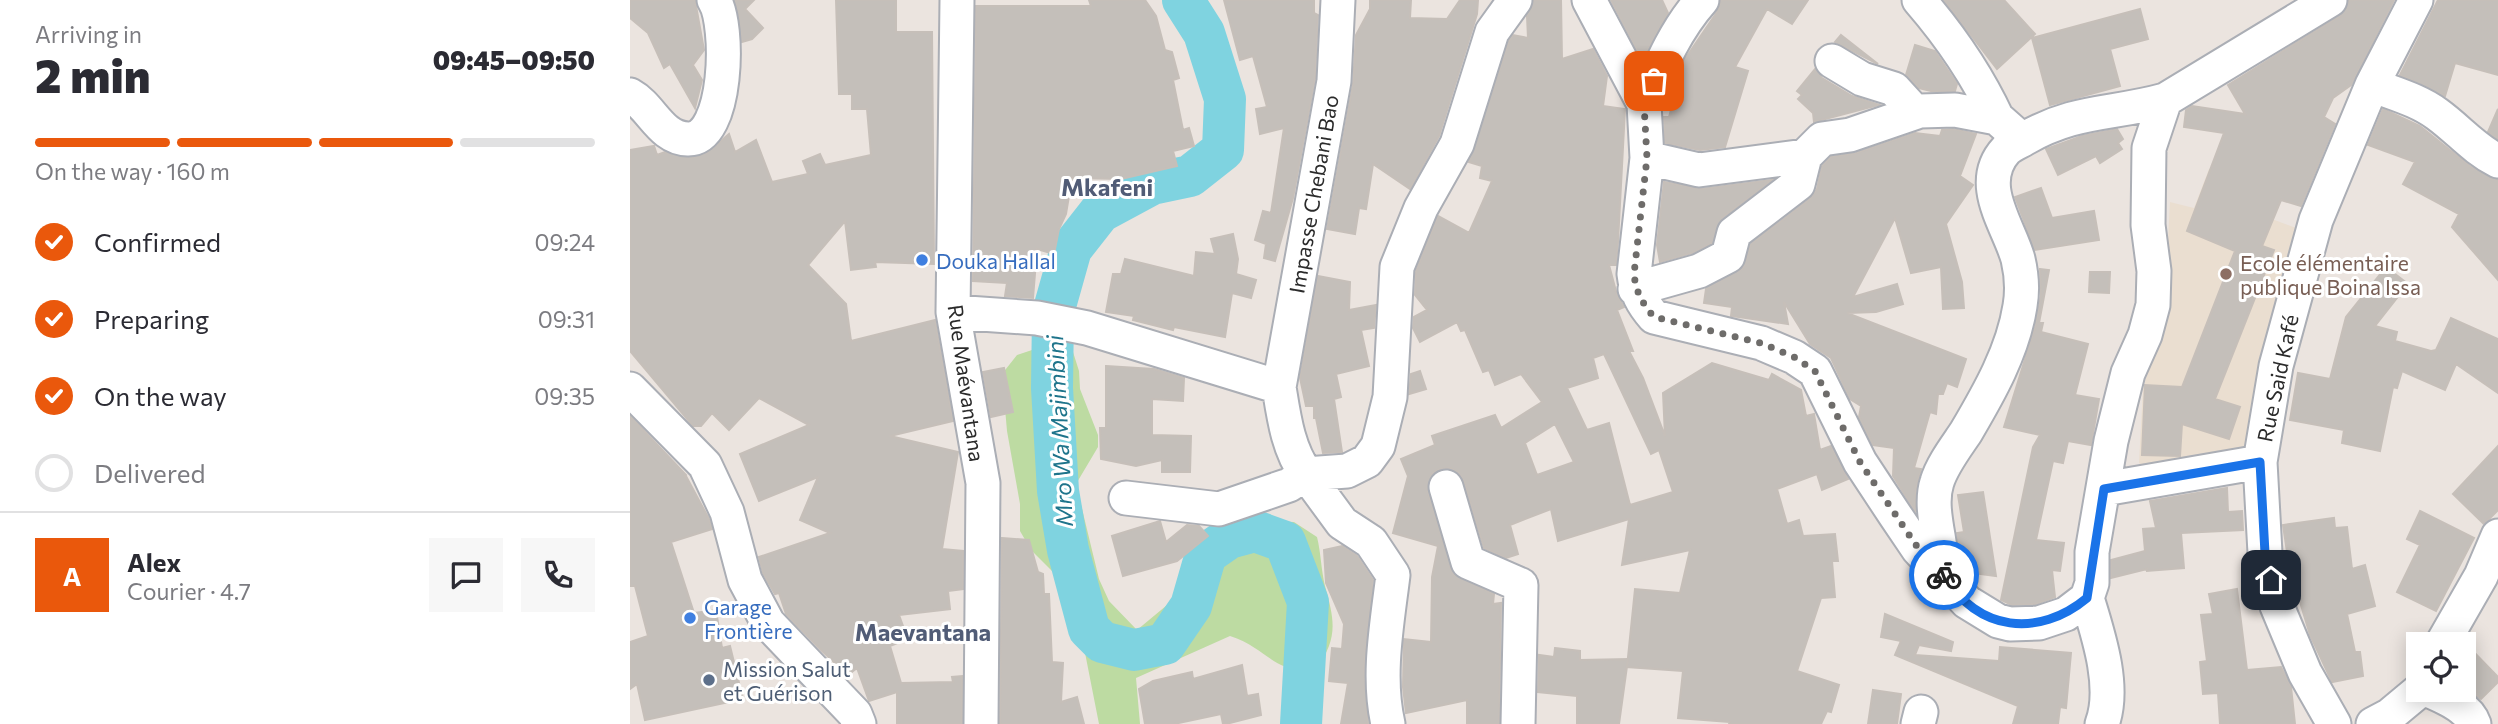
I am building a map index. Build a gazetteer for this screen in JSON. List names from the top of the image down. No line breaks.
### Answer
{"streets":{"street":["Impasse Chebani Bao","Rue Said Kafé","Rue Maévantana"]},"districts":["Mkafeni","Maevantana"],"water":["Mro Wa Majimbini"],"places":["Douka Hallal","Ecole élémentaire publique Boina Issa","Garage Frontière","Mission Salut et Guérison"],"page":{"heading":["2 min","Arriving in","09:45–09:50"],"panel":["Alex","Courier · 4.7"],"bar":"On the way · 160 m","list":[["Confirmed","09:24"],["Preparing","09:31"],["On the way","09:35"],"Delivered"],"round":"A"}}
